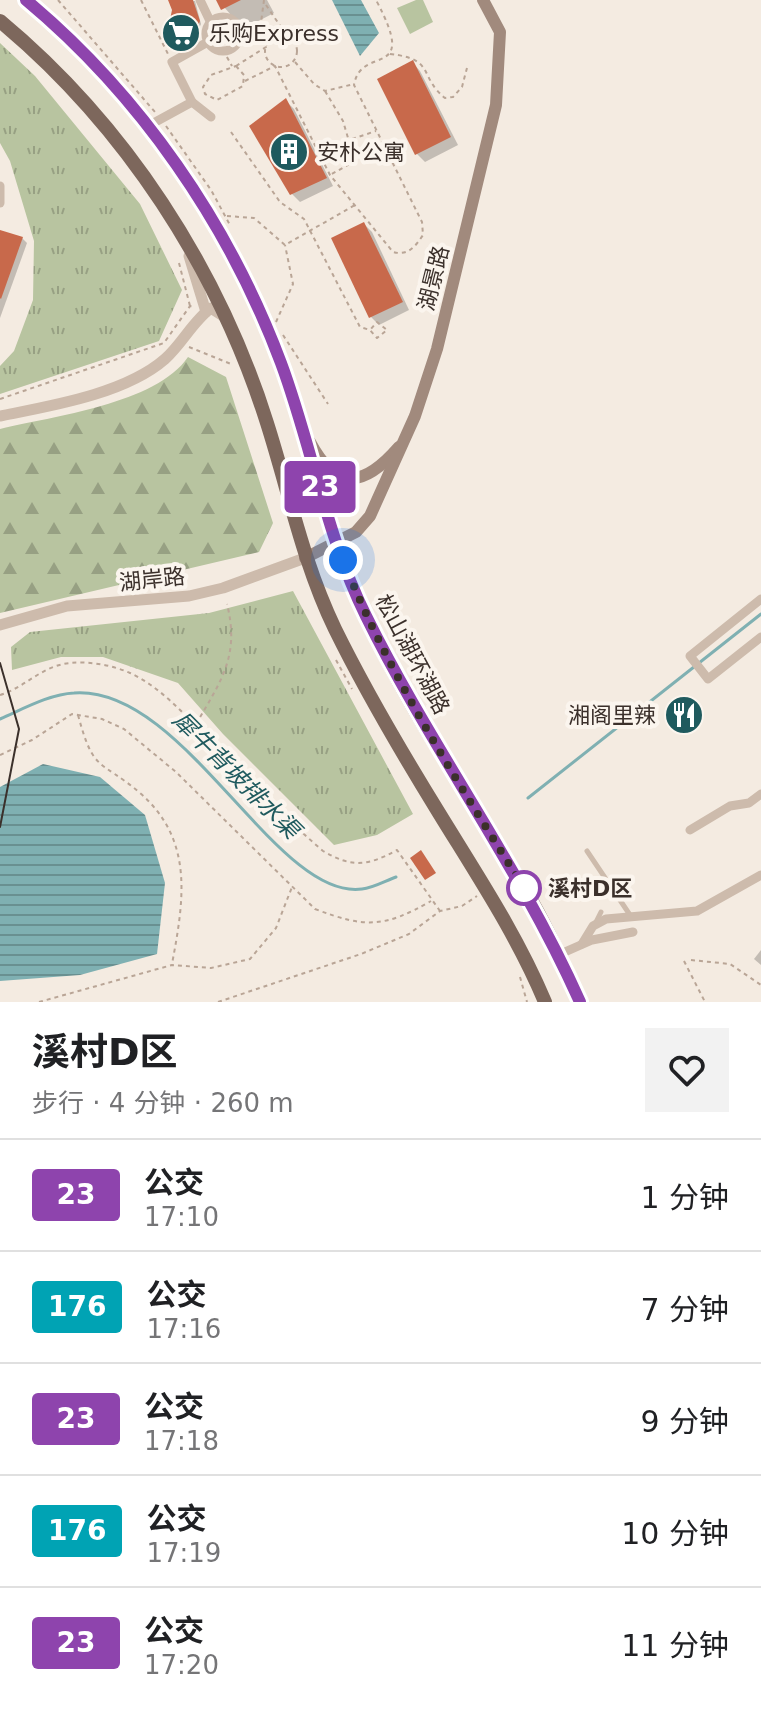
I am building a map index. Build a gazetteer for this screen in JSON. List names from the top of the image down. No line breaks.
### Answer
{"streets":{"main road":["湖景路","松山湖环湖路"],"street":["湖岸路"]},"crossings":[["湖景路","湖岸路"],["湖景路","松山湖环湖路"]],"water":["犀牛背坡排水渠"],"places":{"supermarket":["乐购Express"],"building":["安朴公寓"],"restaurant":["湘阁里辣"],"other":["溪村D区"]},"lines":["bus line 23"],"page":{"on_map":"23","heading":["溪村D区","步行 · 4 分钟 · 260 m"],"list":[{"mark":"23","name":"公交","note":"17:10","value":"1 分钟"},{"mark":"176","name":"公交","note":"17:16","value":"7 分钟"},{"mark":"23","name":"公交","note":"17:18","value":"9 分钟"},{"mark":"176","name":"公交","note":"17:19","value":"10 分钟"},{"mark":"23","name":"公交","note":"17:20","value":"11 分钟"}]}}
